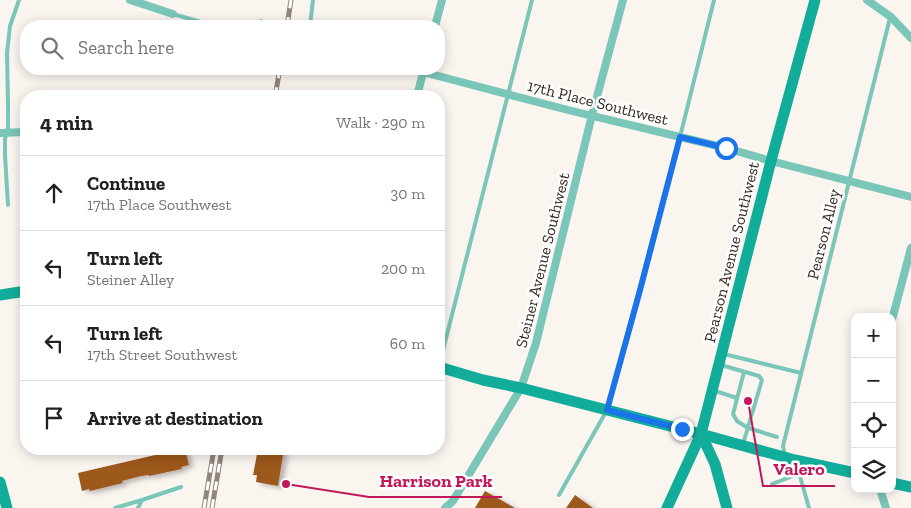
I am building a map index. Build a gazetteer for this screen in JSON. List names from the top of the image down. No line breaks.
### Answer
{"streets":{"street":["17th Place Southwest","Pearson Avenue Southwest","Steiner Avenue Southwest"],"lane":["Pearson Alley"]},"crossings":[["17th Place Southwest","Pearson Alley"],["17th Place Southwest","Pearson Avenue Southwest"],["17th Place Southwest","Steiner Avenue Southwest"]],"places":["Valero","Harrison Park"],"page":{"search":"Search here","heading":["4 min","Walk · 290 m"],"list":[["Continue","17th Place Southwest","30 m"],["Turn left","Steiner Alley","200 m"],["Turn left","17th Street Southwest","60 m"],"Arrive at destination"],"map_buttons":["+","−"]}}
